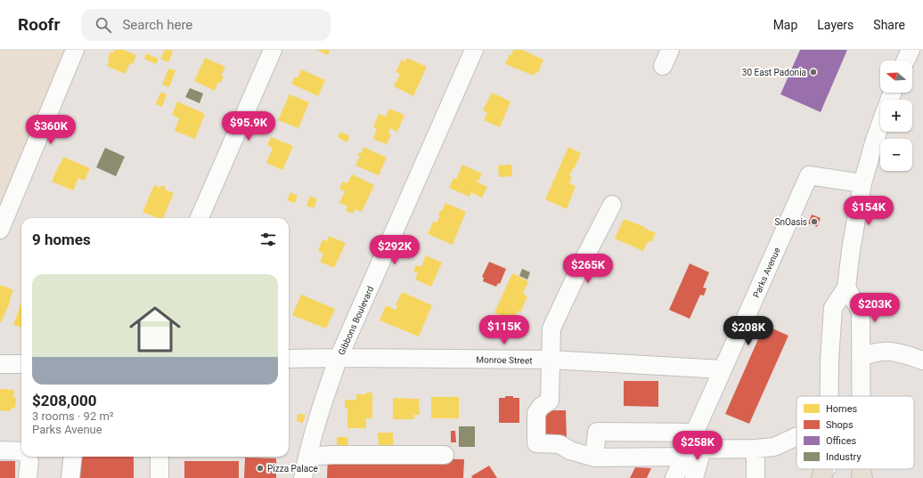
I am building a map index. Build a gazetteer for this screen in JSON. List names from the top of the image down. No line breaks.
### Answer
{"streets":{"street":["Parks Avenue","Gibbons Boulevard","Monroe Street"]},"crossings":[["Parks Avenue","Monroe Street"],["Gibbons Boulevard","Monroe Street"]],"places":["30 East Padonia","SnOasis","Pizza Palace"],"legend":["Homes","Shops","Offices","Industry"],"north":"left","page":{"header":"Roofr","search":"Search here","nav":["Map","Layers","Share"],"map_buttons":["+","−"],"price":["$95.9K","$360K","$154K","$292K","$265K","$203K","$115K","$208K","$258K"],"heading":"9 homes","list":[{"name":"$208,000","note":"3 rooms · 92 m² · Parks Avenue"}]}}
